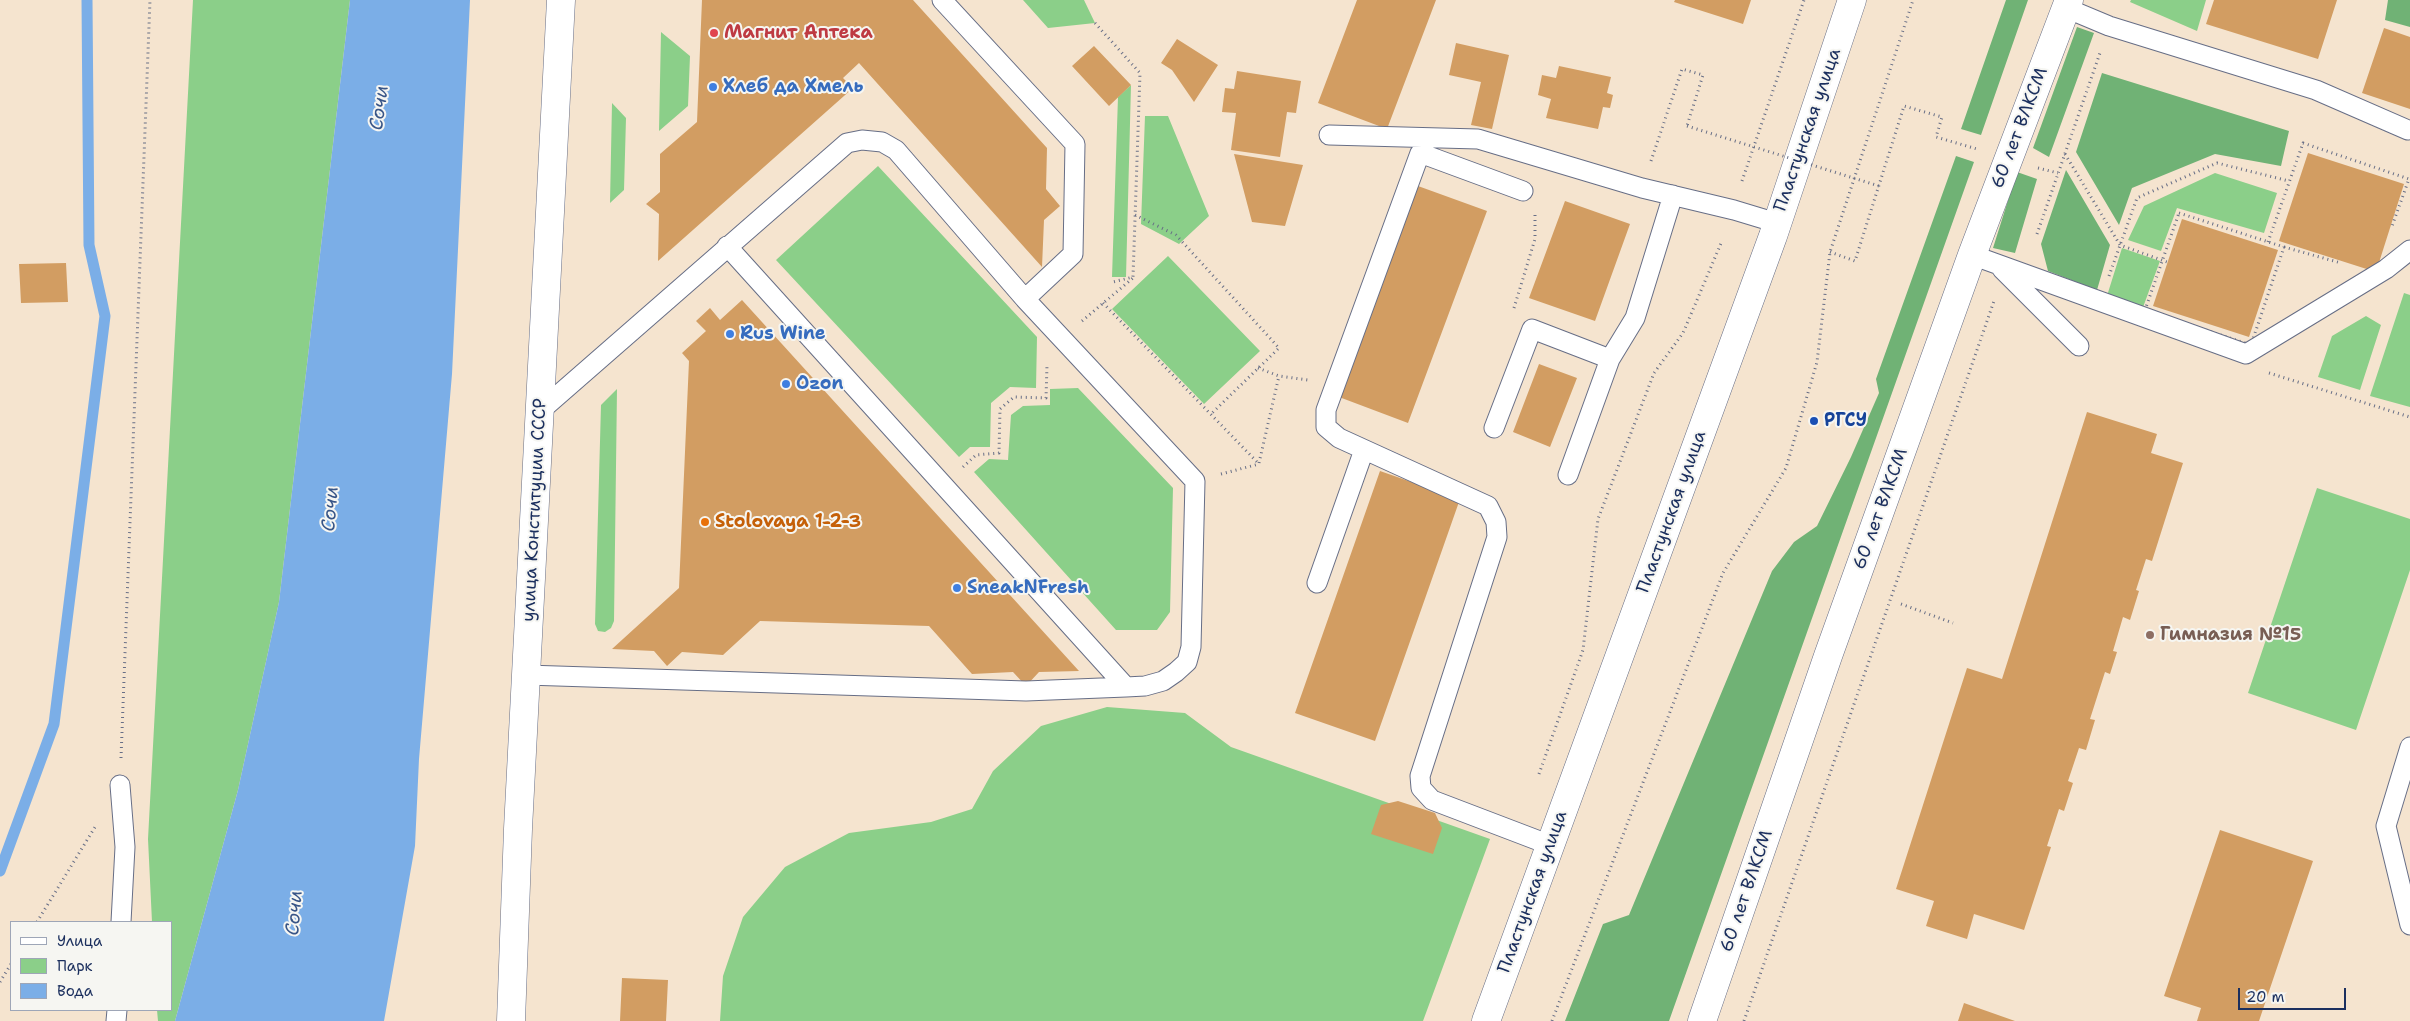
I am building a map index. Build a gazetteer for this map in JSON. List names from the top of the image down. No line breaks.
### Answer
{"streets":{"street":["60 лет ВЛКСМ","Пластунская улица","улица Конституции СССР"]},"water":["Сочи"],"places":["Магнит Аптека","Хлеб да Хмель","Rus Wine","Ozon","РГСУ","Stolovaya 1-2-3","SneakNFresh","Гимназия №15"],"legend":["Улица","Парк","Вода"],"scale_bar":"20 m"}
